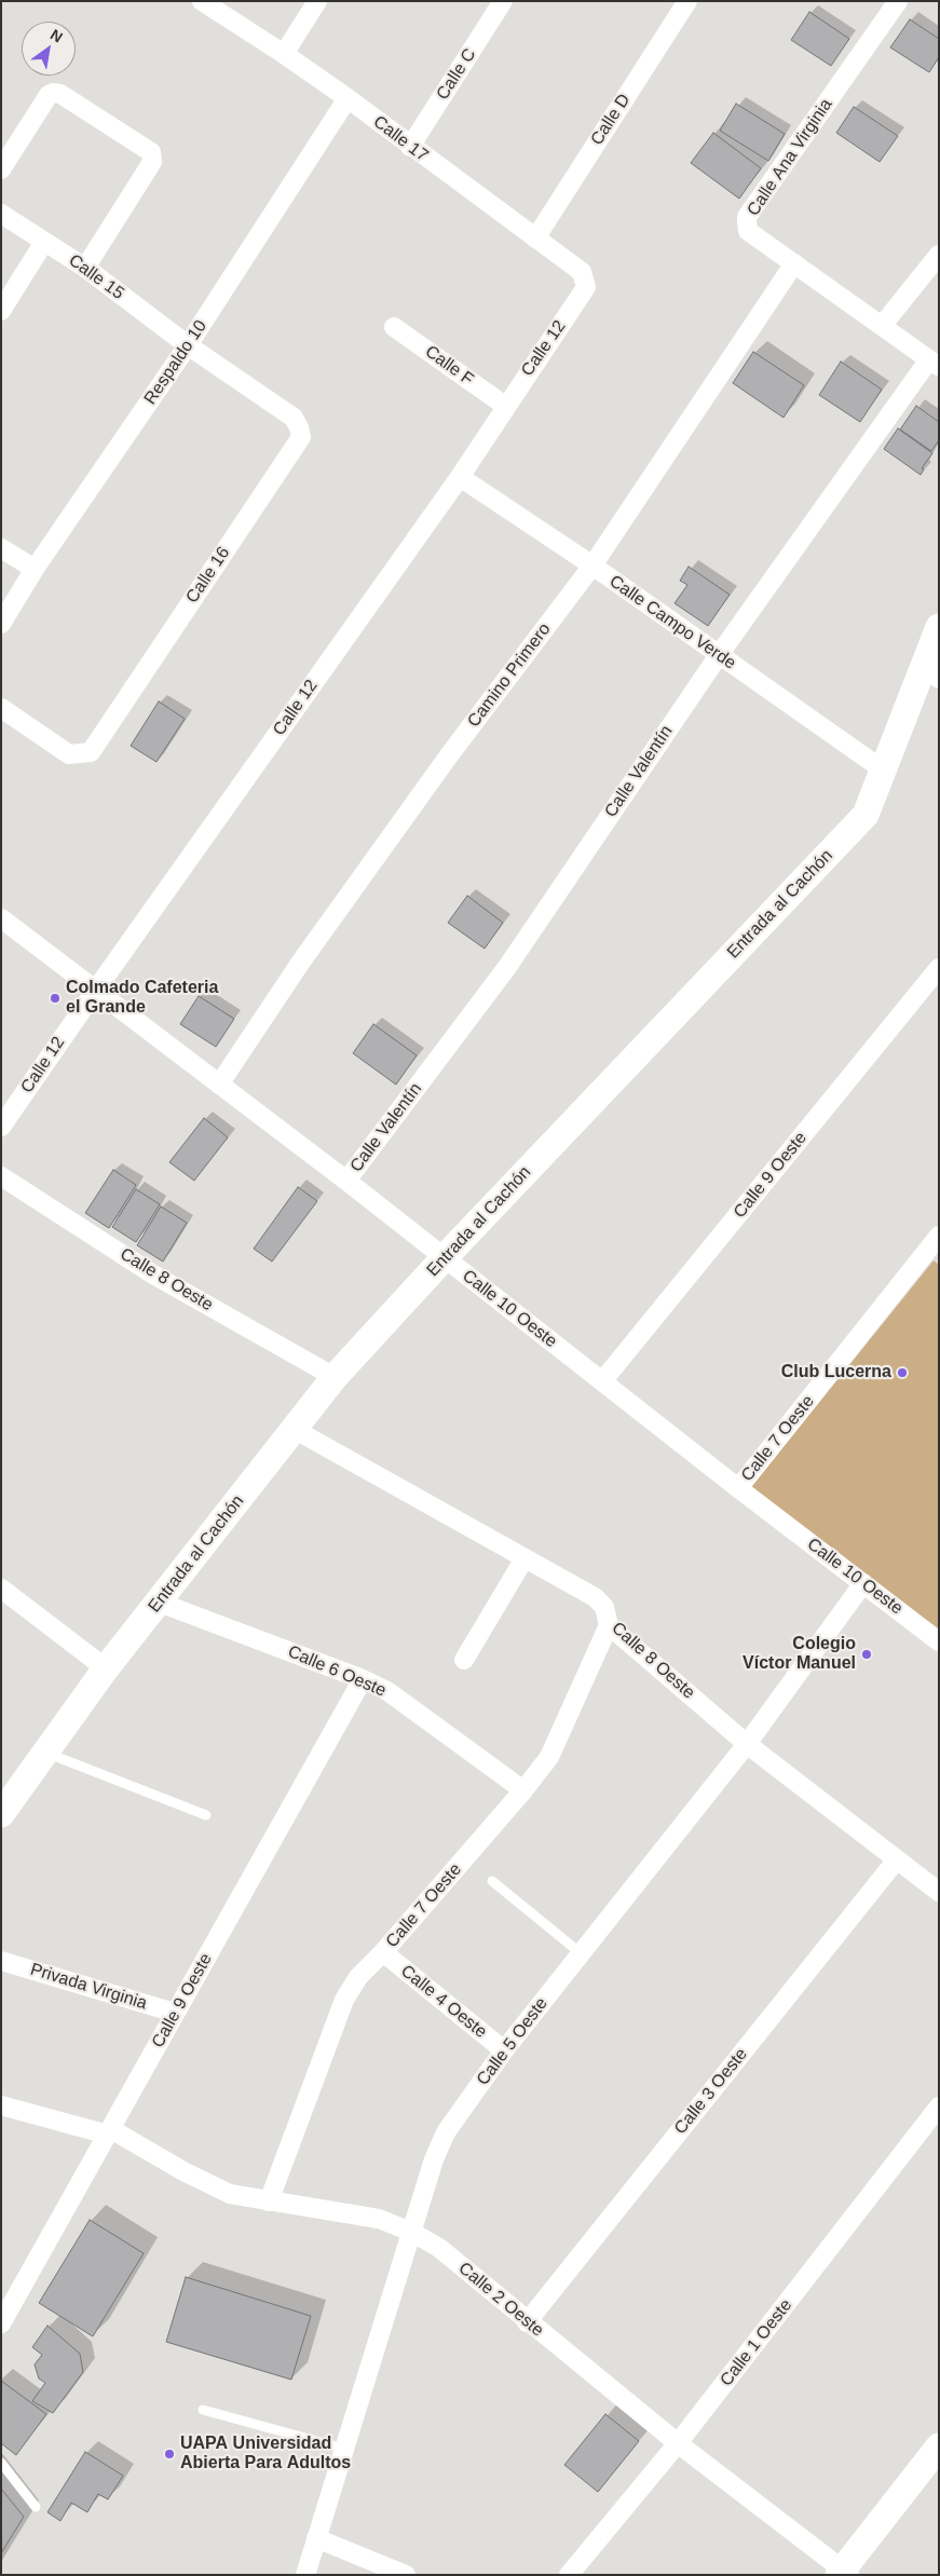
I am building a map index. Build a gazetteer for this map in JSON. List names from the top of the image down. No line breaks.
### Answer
{"streets":{"street":["Calle C","Calle D","Calle 17","Calle Ana Virginia","Calle 15","Calle 12","Respaldo 10","Calle F","Calle 16","Calle Campo Verde","Camino Primero","Calle Valentín","Entrada al Cachón","Calle 9 Oeste","Calle 8 Oeste","Calle 10 Oeste","Calle 7 Oeste","Calle 6 Oeste","Privada Virginia","Calle 4 Oeste","Calle 5 Oeste","Calle 3 Oeste","Calle 2 Oeste","Calle 1 Oeste"]},"crossings":[["Calle C","Calle 17"],["Calle D","Calle 17"],["Calle 17","Calle 12"],["Calle 17","Respaldo 10"],["Calle Ana Virginia","Camino Primero"],["Calle Ana Virginia","Calle Valentín"],["Calle 15","Respaldo 10"],["Calle 15","Calle 16"],["Calle 12","Calle F"],["Calle 12","Calle Campo Verde"],["Calle 12","Calle 10 Oeste"],["Respaldo 10","Calle 16"],["Calle Campo Verde","Camino Primero"],["Calle Campo Verde","Calle Valentín"],["Calle Campo Verde","Entrada al Cachón"],["Camino Primero","Calle 10 Oeste"],["Calle Valentín","Calle 10 Oeste"],["Entrada al Cachón","Calle 8 Oeste"],["Entrada al Cachón","Calle 10 Oeste"],["Entrada al Cachón","Calle 6 Oeste"],["Calle 9 Oeste","Calle 10 Oeste"],["Calle 9 Oeste","Calle 6 Oeste"],["Calle 9 Oeste","Privada Virginia"],["Calle 9 Oeste","Calle 2 Oeste"],["Calle 8 Oeste","Calle 7 Oeste"],["Calle 8 Oeste","Calle 5 Oeste"],["Calle 8 Oeste","Calle 3 Oeste"],["Calle 10 Oeste","Calle 7 Oeste"],["Calle 10 Oeste","Calle 5 Oeste"],["Calle 7 Oeste","Calle 6 Oeste"],["Calle 7 Oeste","Calle 4 Oeste"],["Calle 7 Oeste","Calle 2 Oeste"],["Calle 4 Oeste","Calle 5 Oeste"],["Calle 5 Oeste","Calle 2 Oeste"],["Calle 3 Oeste","Calle 2 Oeste"],["Calle 2 Oeste","Calle 1 Oeste"]],"places":["Colmado Cafeteria el Grande","Club Lucerna","Colegio Víctor Manuel","UAPA Universidad Abierta Para Adultos"],"north":"top right"}
